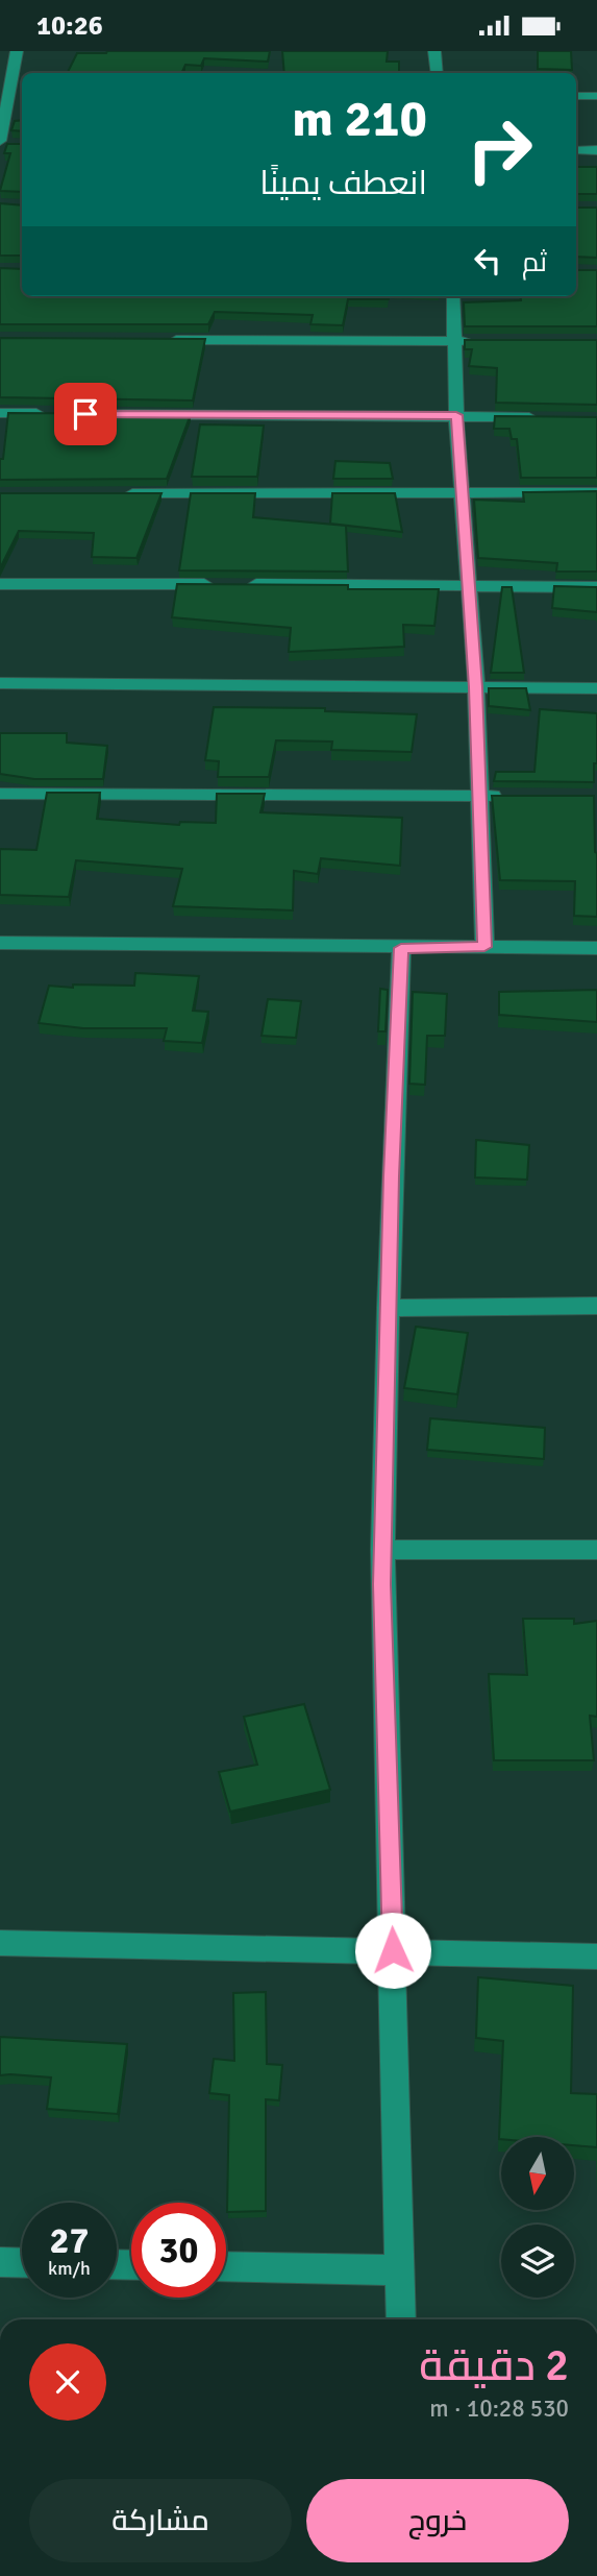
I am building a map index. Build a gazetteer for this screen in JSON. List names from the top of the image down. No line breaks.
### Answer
{"north":"bottom","page":{"status":"10:26","turn":["210 m","انعطف يمينًا"],"then":"ثم","speed":"27 km/h","limit":"30","heading":["2 دقيقة","530 m · 10:28"],"buttons":["خروج","مشاركة"]}}
